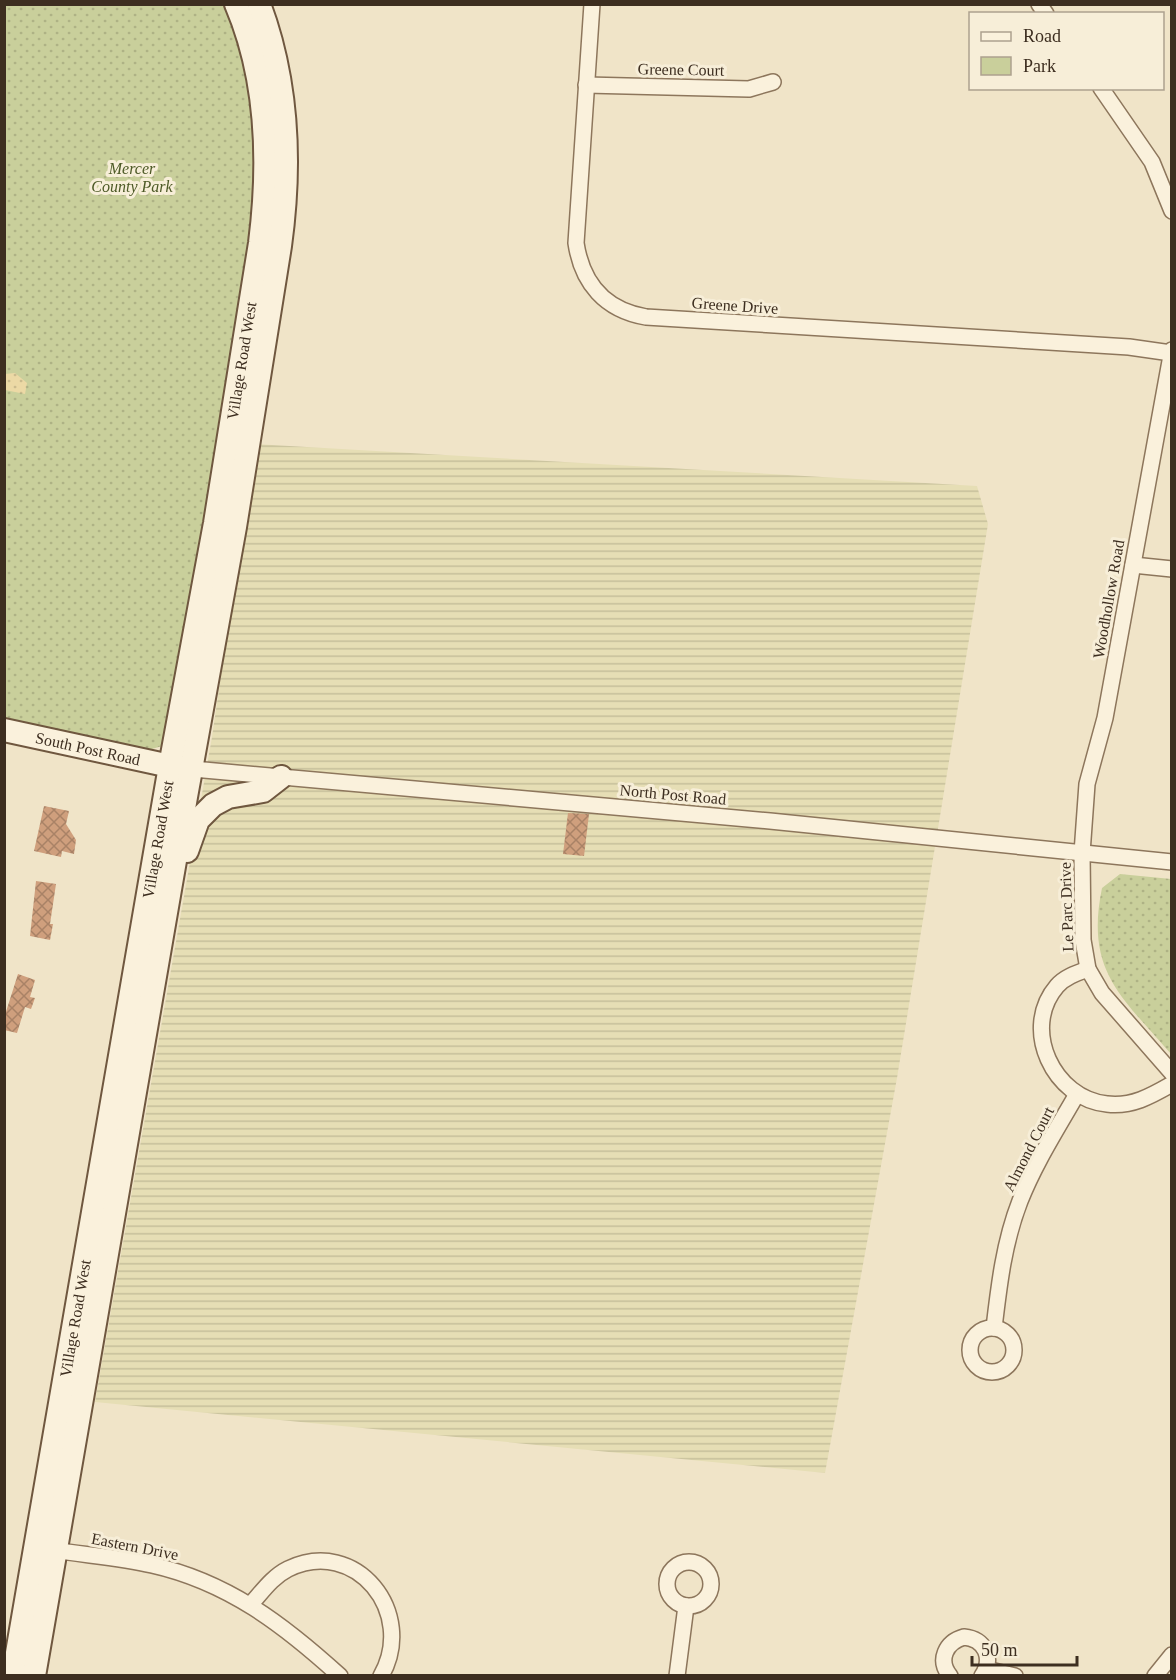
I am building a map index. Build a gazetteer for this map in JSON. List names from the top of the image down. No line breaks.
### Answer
{"streets":{"main road":["Village Road West","South Post Road"],"street":["Greene Court","Greene Drive","Woodhollow Road","North Post Road","Le Parc Drive","Almond Court","Eastern Drive"]},"crossings":[["Greene Court","Greene Drive"],["Greene Drive","Woodhollow Road"],["Village Road West","South Post Road"],["Village Road West","North Post Road"],["Village Road West","Eastern Drive"],["Woodhollow Road","North Post Road"],["Woodhollow Road","Le Parc Drive"],["South Post Road","North Post Road"],["North Post Road","Le Parc Drive"]],"parks":["Mercer County Park"],"legend":["Road","Park"],"scale_bar":"50 m"}
